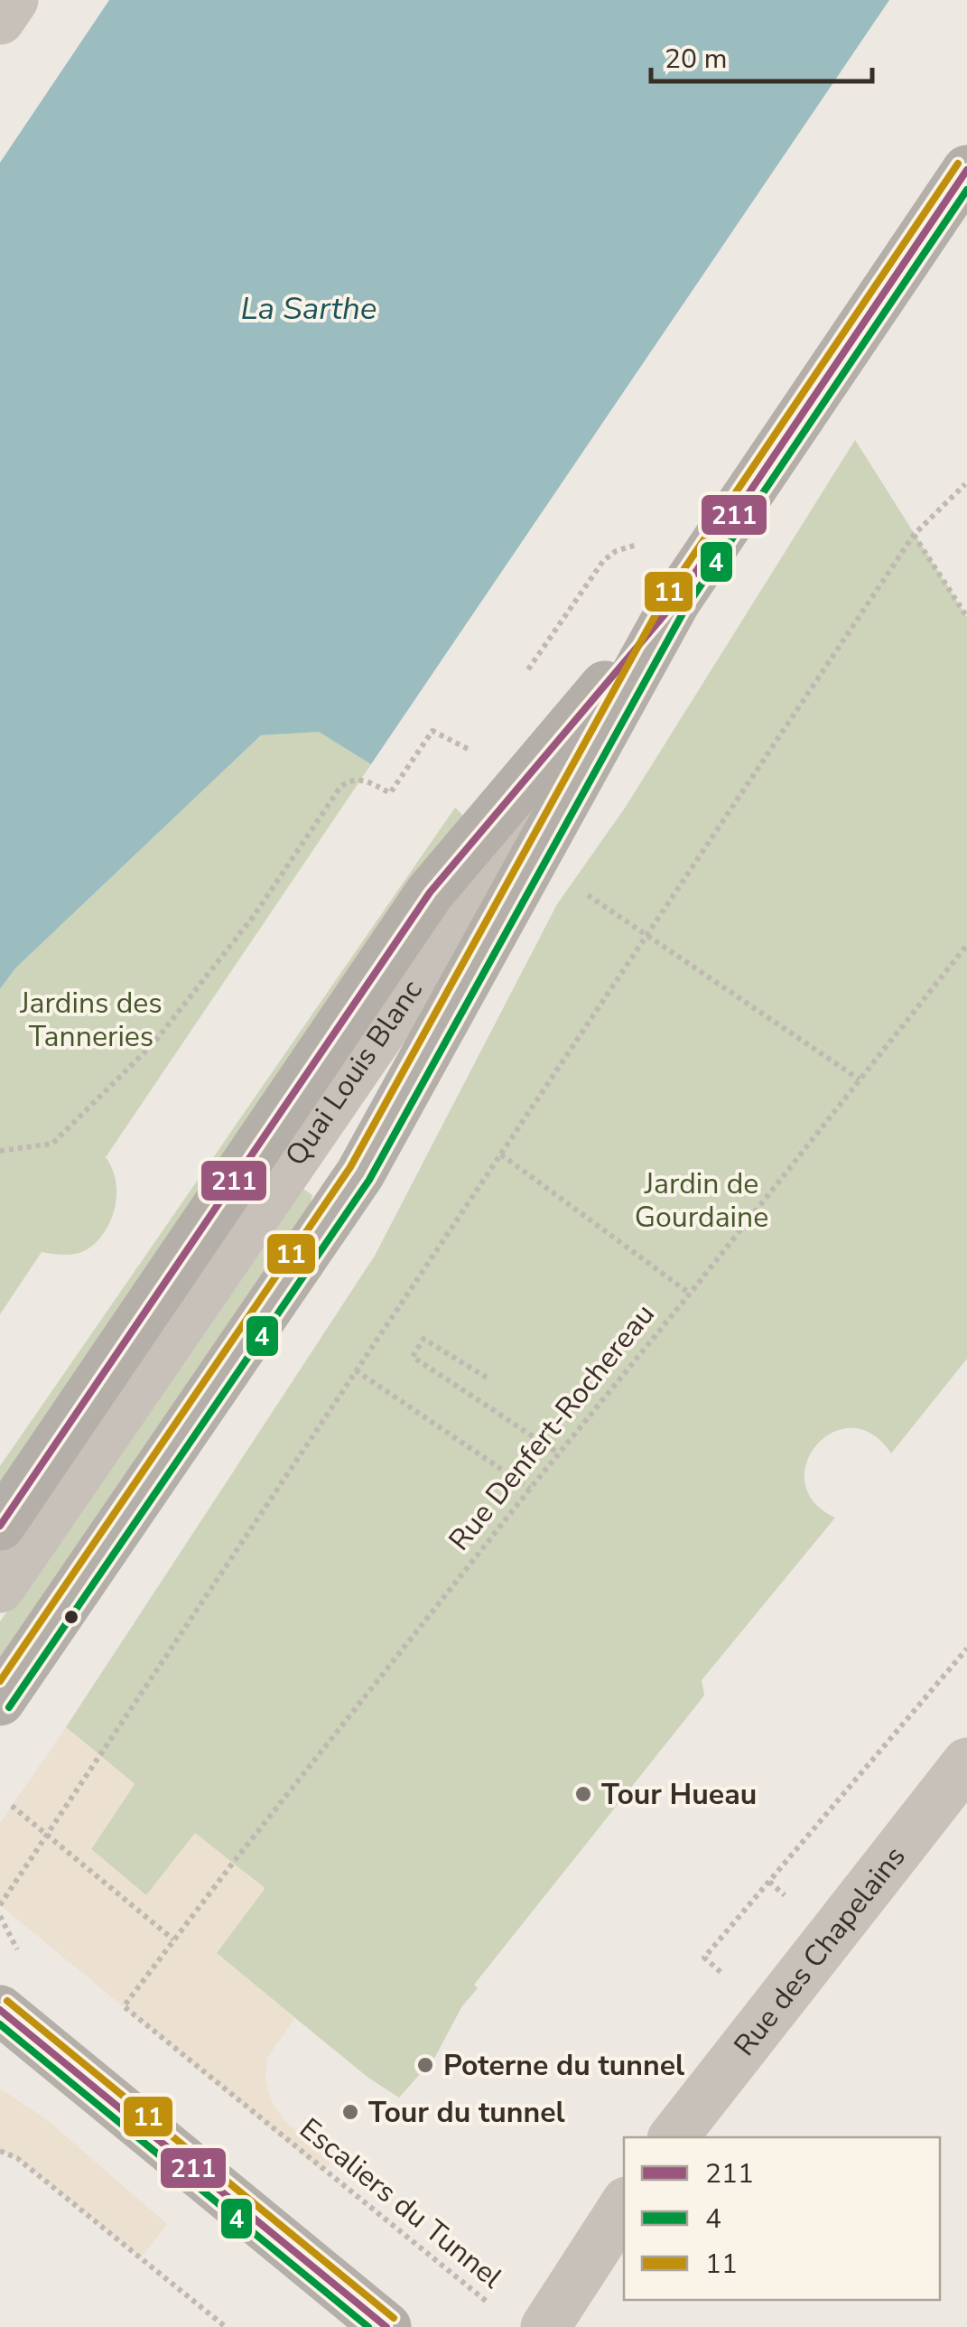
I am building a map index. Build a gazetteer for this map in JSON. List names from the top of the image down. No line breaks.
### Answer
{"streets":{"main road":["Quai Louis Blanc"],"street":["Rue des Chapelains"],"path":["Rue Denfert-Rochereau","Escaliers du Tunnel"]},"crossings":[["Rue Denfert-Rochereau","Escaliers du Tunnel"]],"water":["La Sarthe"],"parks":["Jardins des Tanneries","Jardin de Gourdaine"],"places":["Tour Hueau","Poterne du tunnel","Tour du tunnel"],"lines":["transit line 11","transit line 211","transit line 4"],"legend":["211","4","11"],"scale_bar":"20 m"}
